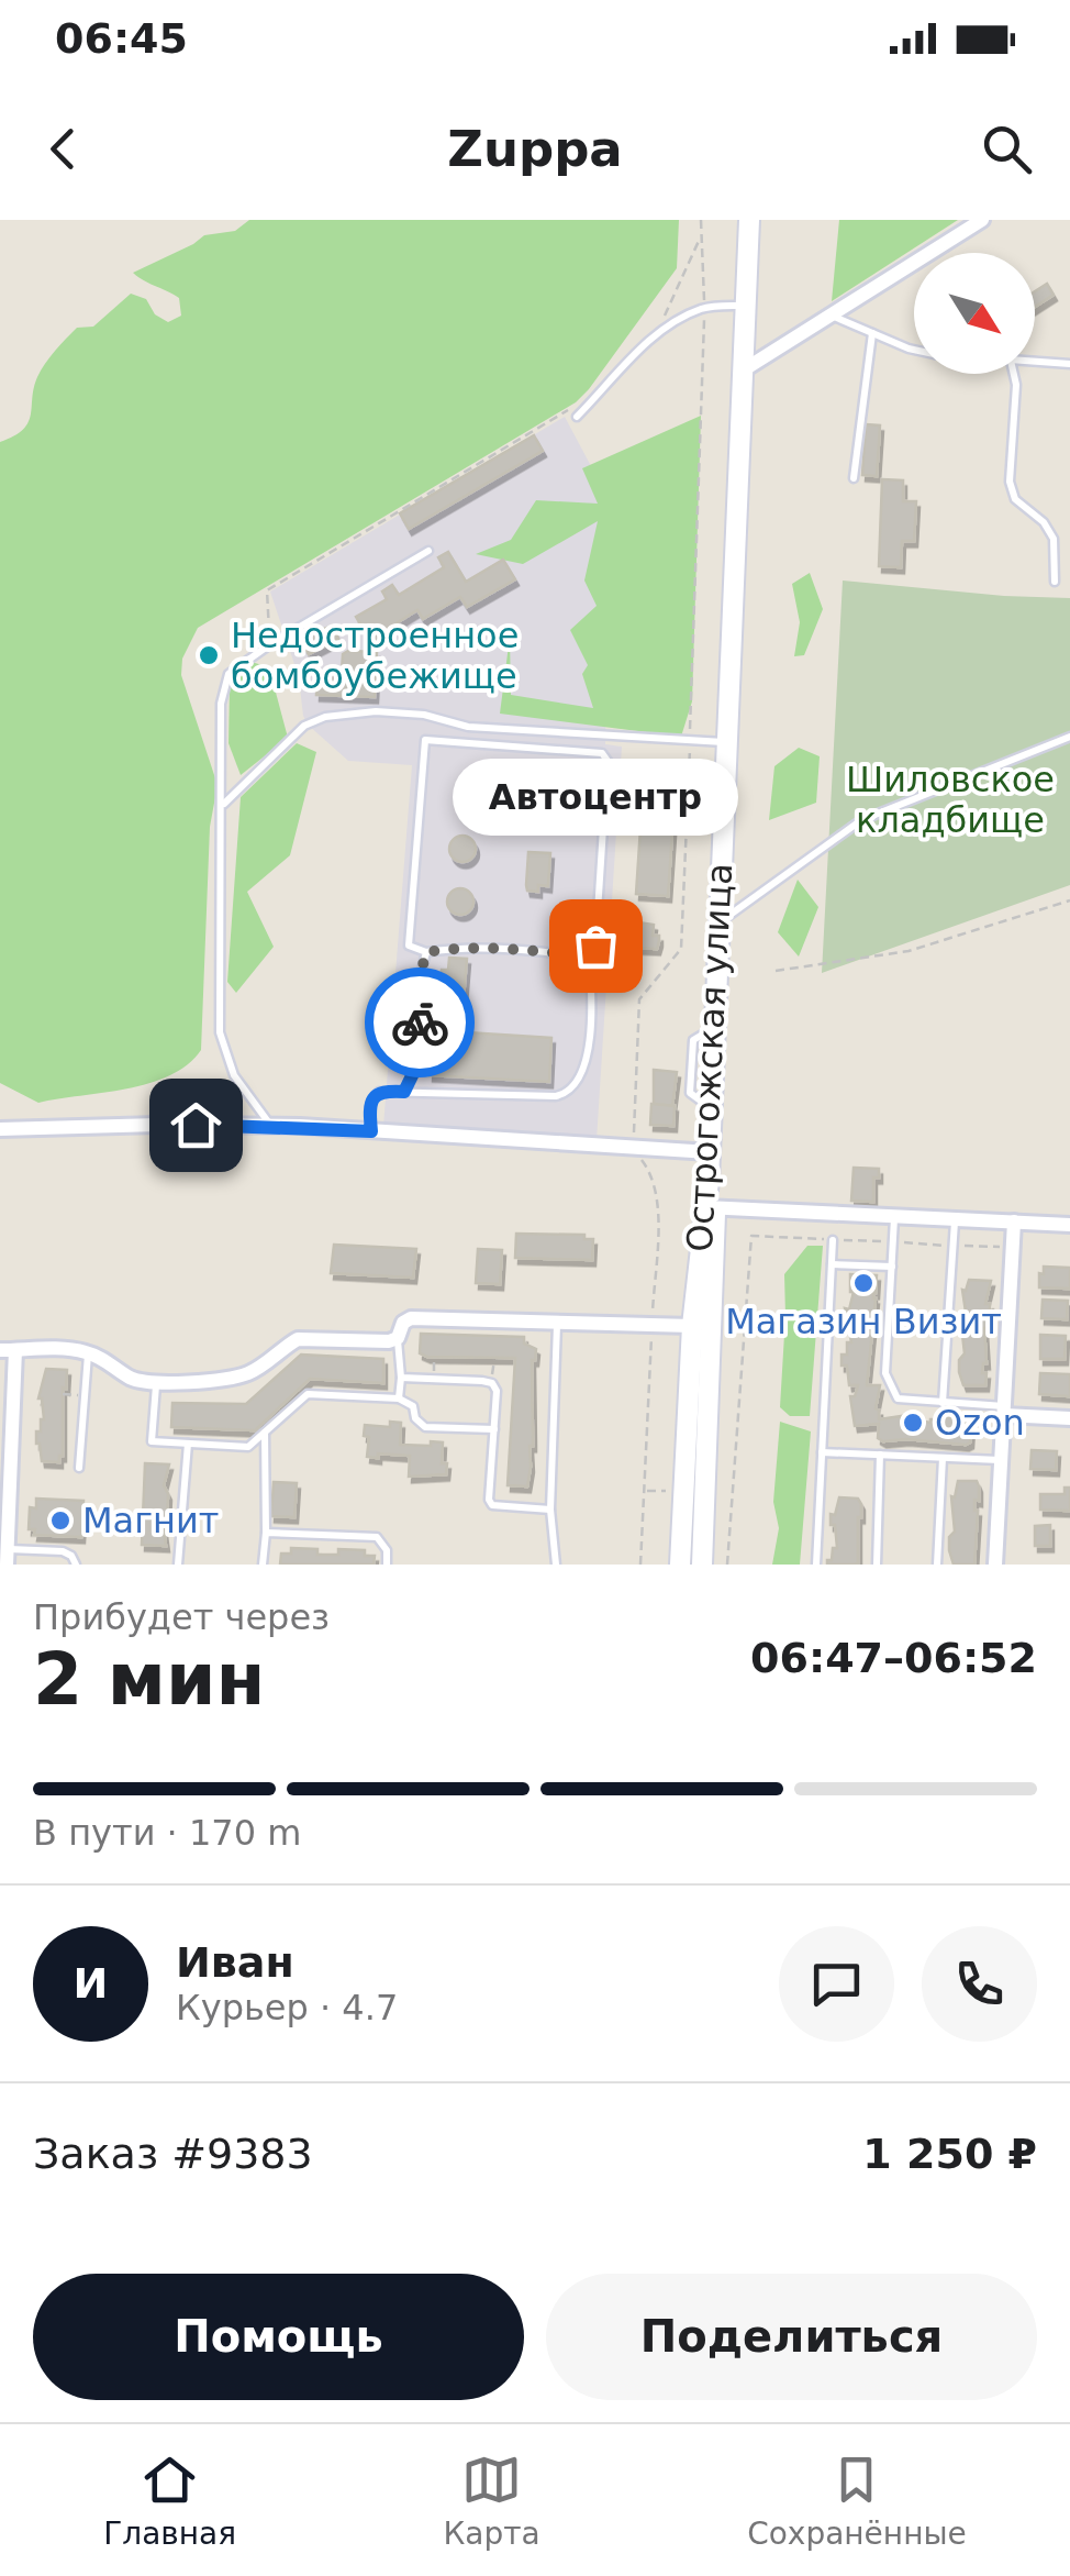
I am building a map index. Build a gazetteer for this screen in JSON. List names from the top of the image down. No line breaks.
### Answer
{"streets":{"street":["Острогожская улица"]},"parks":["Шиловское кладбище"],"places":["Недостроенное бомбоубежище","Автоцентр","Магазин Визит","Ozon","Магнит"],"north":"bottom right","page":{"status":"06:45","header":"Zuppa","bubble":"Автоцентр","heading":["2 мин","Прибудет через","06:47–06:52"],"panel":["Иван","Курьер · 4.7","Заказ #9383","1 250 ₽"],"bar":"В пути · 170 m","round":"И","buttons":["Помощь","Поделиться"],"tabs":["Главная","Карта","Сохранённые"]}}
